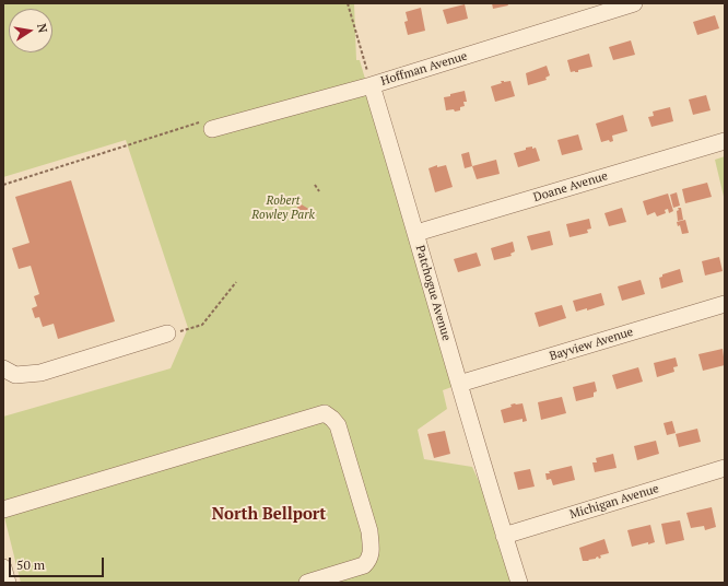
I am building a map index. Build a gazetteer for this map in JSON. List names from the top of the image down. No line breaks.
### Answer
{"streets":{"street":["Hoffman Avenue","Doane Avenue","Patchogue Avenue","Bayview Avenue","Michigan Avenue"]},"crossings":[["Hoffman Avenue","Patchogue Avenue"],["Doane Avenue","Patchogue Avenue"],["Patchogue Avenue","Bayview Avenue"],["Patchogue Avenue","Michigan Avenue"]],"districts":["North Bellport"],"parks":["Robert Rowley Park"],"scale_bar":"50 m","north":"right"}
